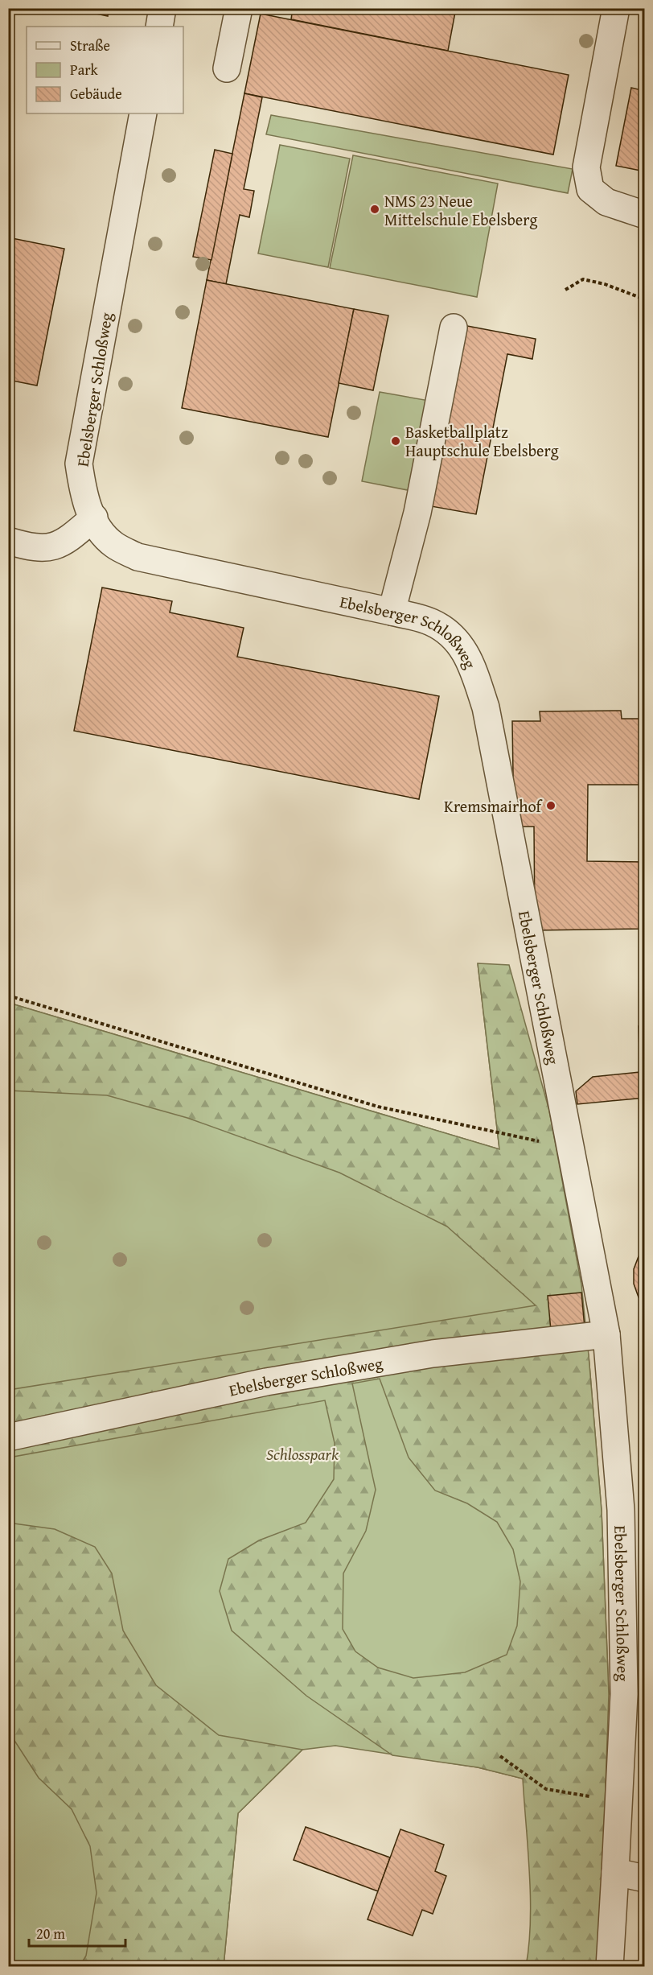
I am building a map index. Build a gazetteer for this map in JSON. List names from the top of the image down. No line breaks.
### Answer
{"streets":{"street":["Ebelsberger Schloßweg"]},"parks":["Schlosspark"],"places":["NMS 23 Neue Mittelschule Ebelsberg","Basketballplatz Hauptschule Ebelsberg","Kremsmairhof"],"legend":["Straße","Park","Gebäude"],"scale_bar":"20 m"}
